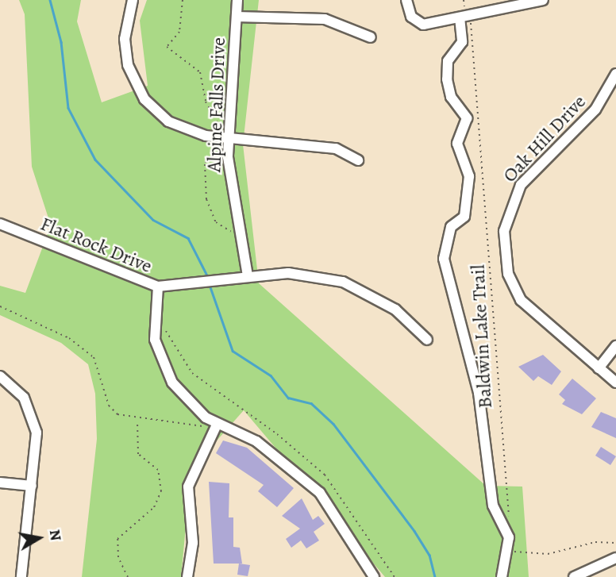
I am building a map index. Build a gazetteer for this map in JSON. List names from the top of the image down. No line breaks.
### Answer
{"streets":{"street":["Alpine Falls Drive","Oak Hill Drive","Flat Rock Drive"],"path":["Baldwin Lake Trail"]},"crossings":[["Alpine Falls Drive","Flat Rock Drive"]],"north":"right"}
